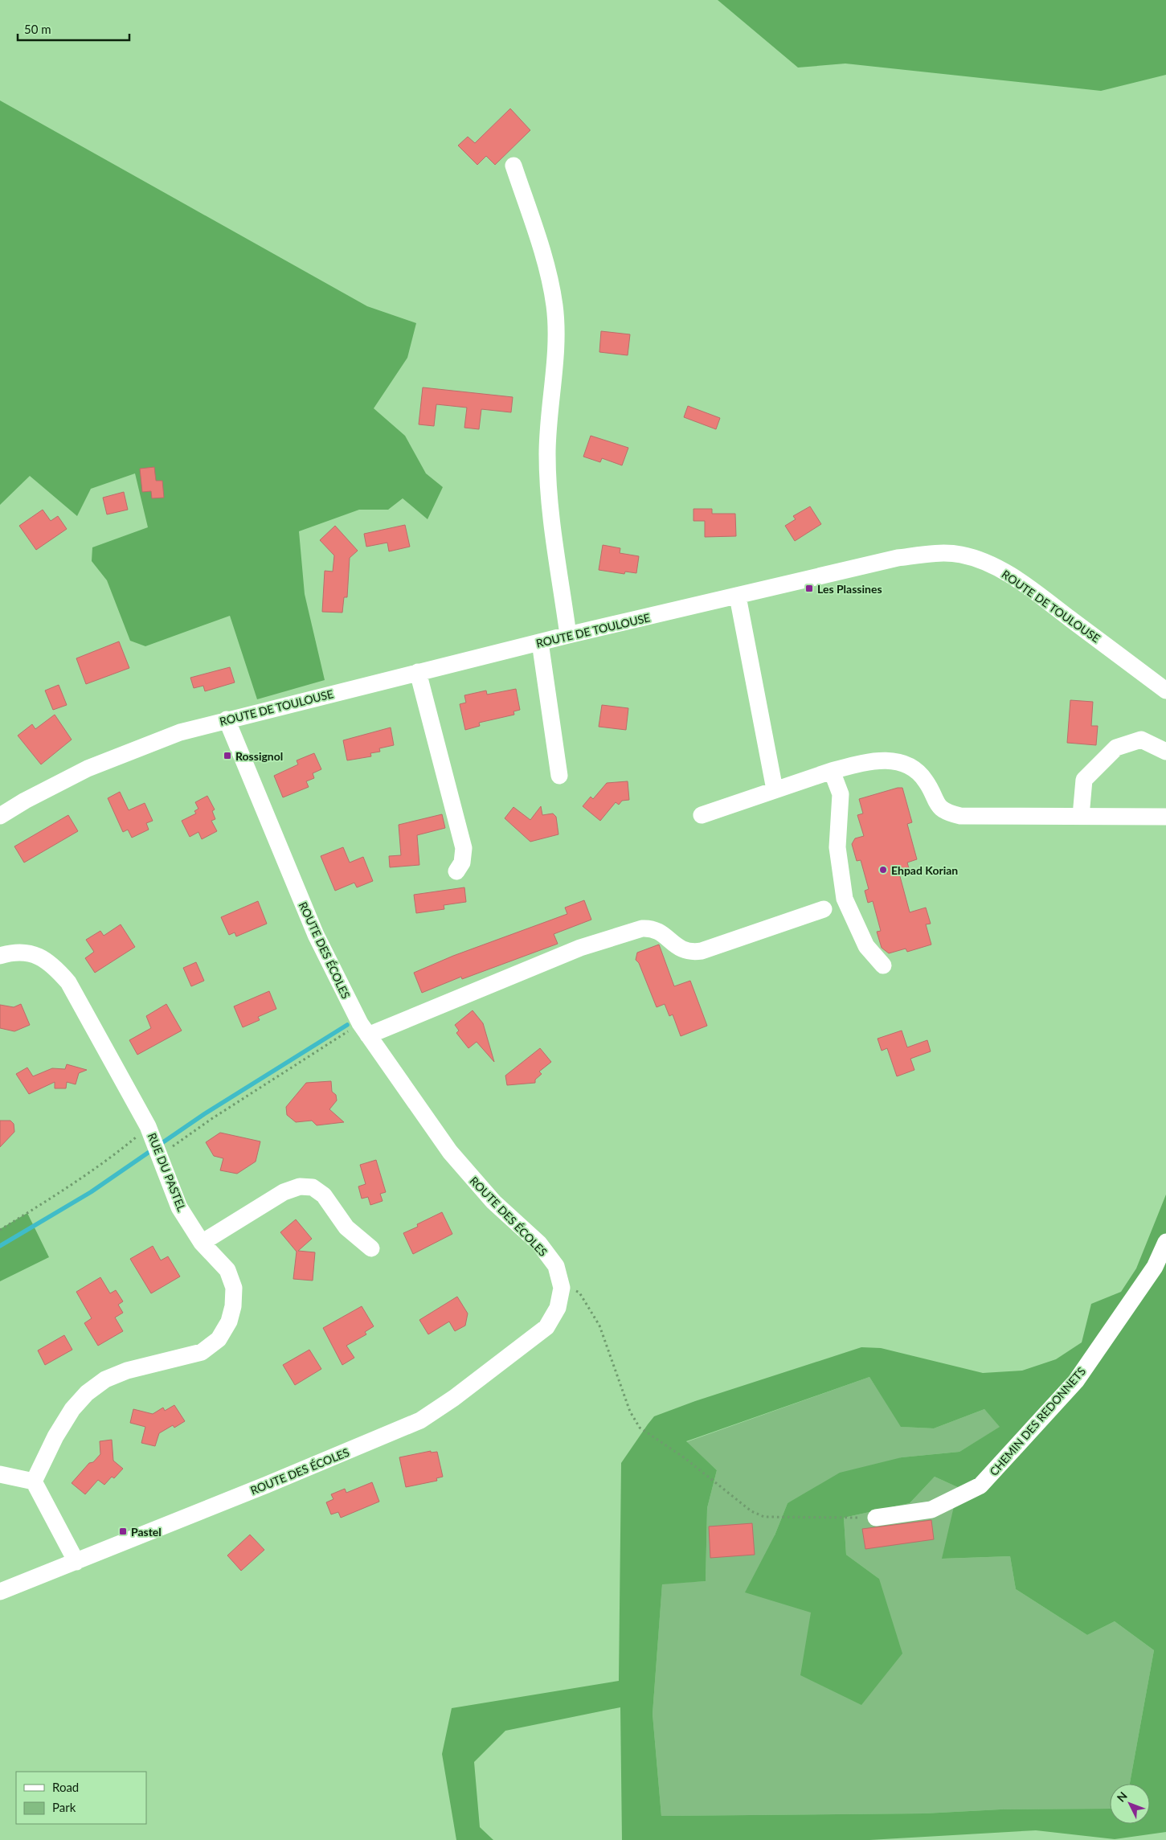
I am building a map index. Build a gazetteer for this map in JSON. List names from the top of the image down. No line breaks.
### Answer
{"streets":{"street":["ROUTE DE TOULOUSE","ROUTE DES ÉCOLES","RUE DU PASTEL","CHEMIN DES REDONNETS"]},"crossings":[["ROUTE DE TOULOUSE","ROUTE DES ÉCOLES"]],"places":{"transit":["Les Plassines","Rossignol","Pastel"],"other":["Ehpad Korian"]},"legend":["Road","Park"],"scale_bar":"50 m","north":"top left"}
